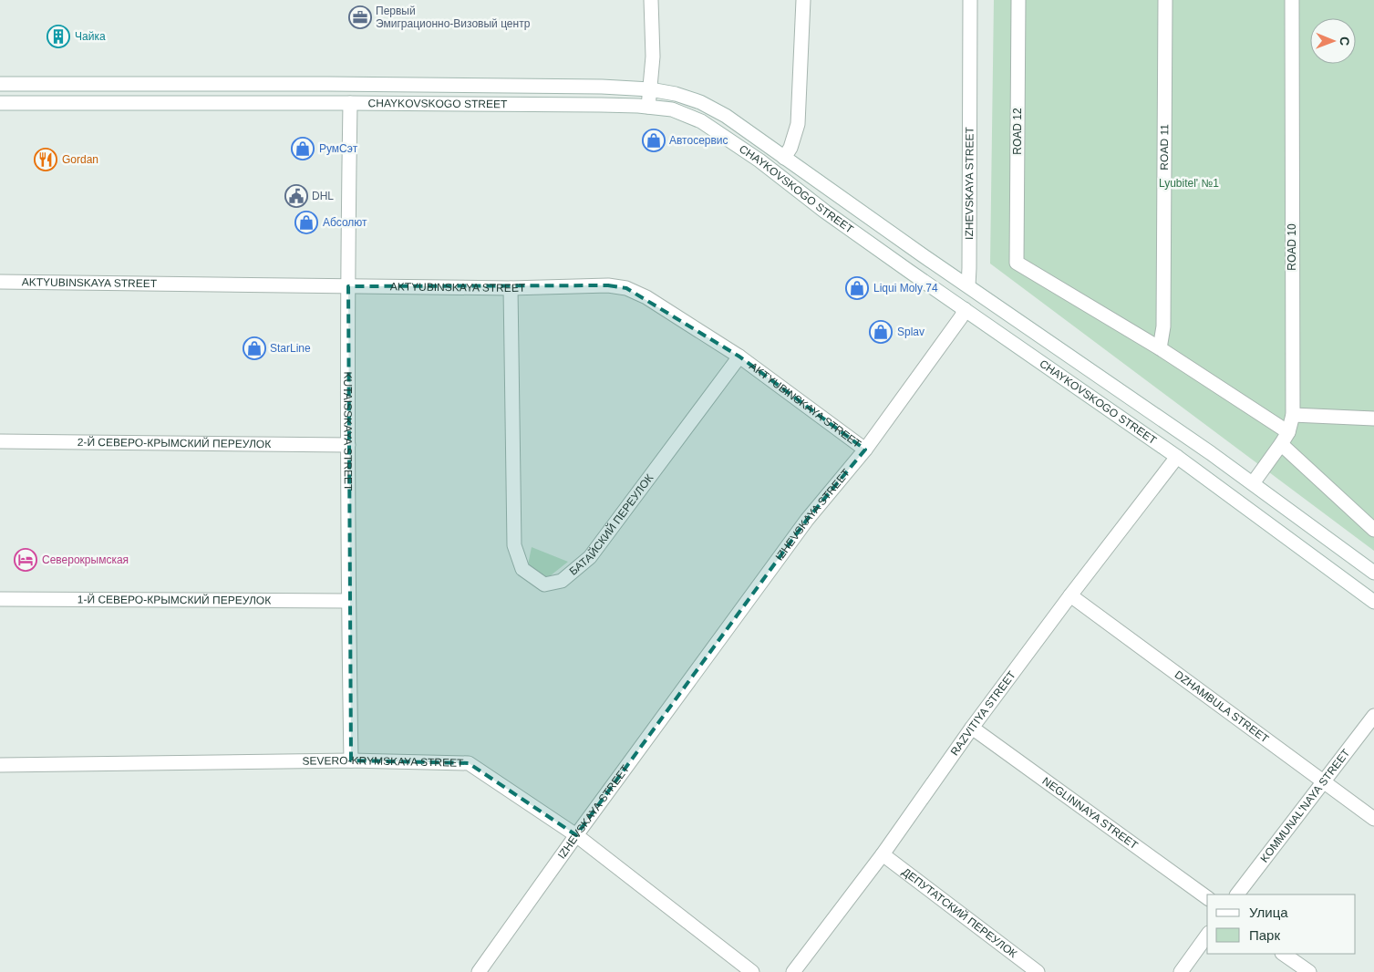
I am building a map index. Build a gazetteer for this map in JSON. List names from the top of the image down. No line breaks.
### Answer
{"streets":{"street":["CHAYKOVSKOGO STREET","ROAD 12","ROAD 11","IZHEVSKAYA STREET","ROAD 10","AKTYUBINSKAYA STREET","KUTAISSKAYA STREET","2-Й СЕВЕРО-КРЫМСКИЙ ПЕРЕУЛОК","БАТАЙСКИЙ ПЕРЕУЛОК","1-Й СЕВЕРО-КРЫМСКИЙ ПЕРЕУЛОК","DZHAMBULA STREET","RAZVITIYA STREET","SEVERO-KRYMSKAYA STREET","KOMMUNAL'NAYA STREET","NEGLINNAYA STREET","ДЕПУТАТСКИЙ ПЕРЕУЛОК"]},"crossings":[["CHAYKOVSKOGO STREET","IZHEVSKAYA STREET"],["CHAYKOVSKOGO STREET","ROAD 10"],["CHAYKOVSKOGO STREET","KUTAISSKAYA STREET"],["CHAYKOVSKOGO STREET","RAZVITIYA STREET"],["ROAD 12","ROAD 11"],["IZHEVSKAYA STREET","AKTYUBINSKAYA STREET"],["IZHEVSKAYA STREET","SEVERO-KRYMSKAYA STREET"],["AKTYUBINSKAYA STREET","KUTAISSKAYA STREET"],["AKTYUBINSKAYA STREET","БАТАЙСКИЙ ПЕРЕУЛОК"],["KUTAISSKAYA STREET","2-Й СЕВЕРО-КРЫМСКИЙ ПЕРЕУЛОК"],["KUTAISSKAYA STREET","1-Й СЕВЕРО-КРЫМСКИЙ ПЕРЕУЛОК"],["KUTAISSKAYA STREET","SEVERO-KRYMSKAYA STREET"],["DZHAMBULA STREET","RAZVITIYA STREET"],["DZHAMBULA STREET","KOMMUNAL'NAYA STREET"],["RAZVITIYA STREET","NEGLINNAYA STREET"],["RAZVITIYA STREET","ДЕПУТАТСКИЙ ПЕРЕУЛОК"]],"parks":["Lyubitel' №1"],"places":{"office":["Первый Эмиграционно-Визовый центр"],"building":["Чайка"],"shop":["Автосервис","РумСэт","Абсолют","Liqui Moly 74","Splav","StarLine"],"restaurant":["Gordan"],"public building":["DHL"],"hotel":["Северокрымская"]},"legend":["Улица","Парк"],"north":"right"}
